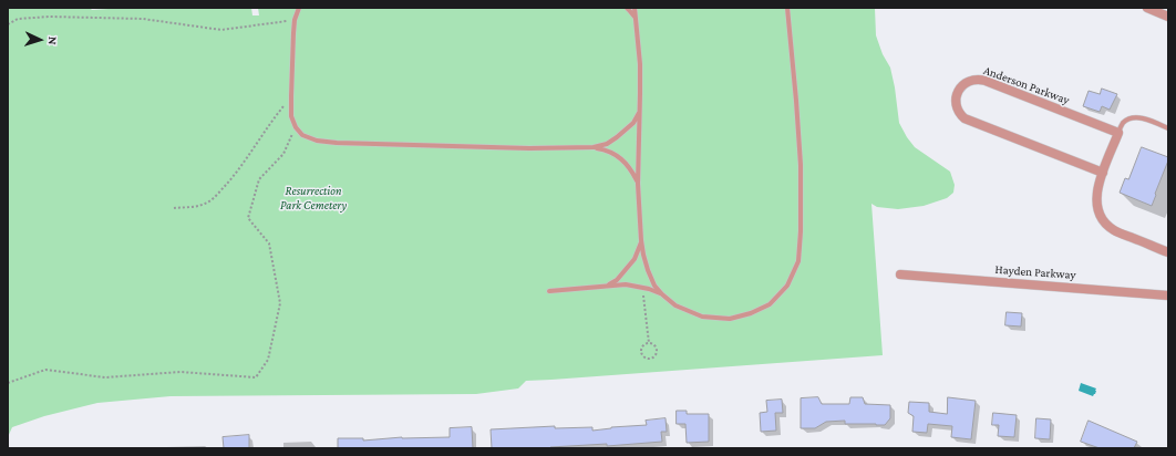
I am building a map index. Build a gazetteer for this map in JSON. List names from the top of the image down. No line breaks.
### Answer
{"streets":{"street":["Anderson Parkway","Hayden Parkway"]},"parks":["Resurrection Park Cemetery"],"north":"right"}
